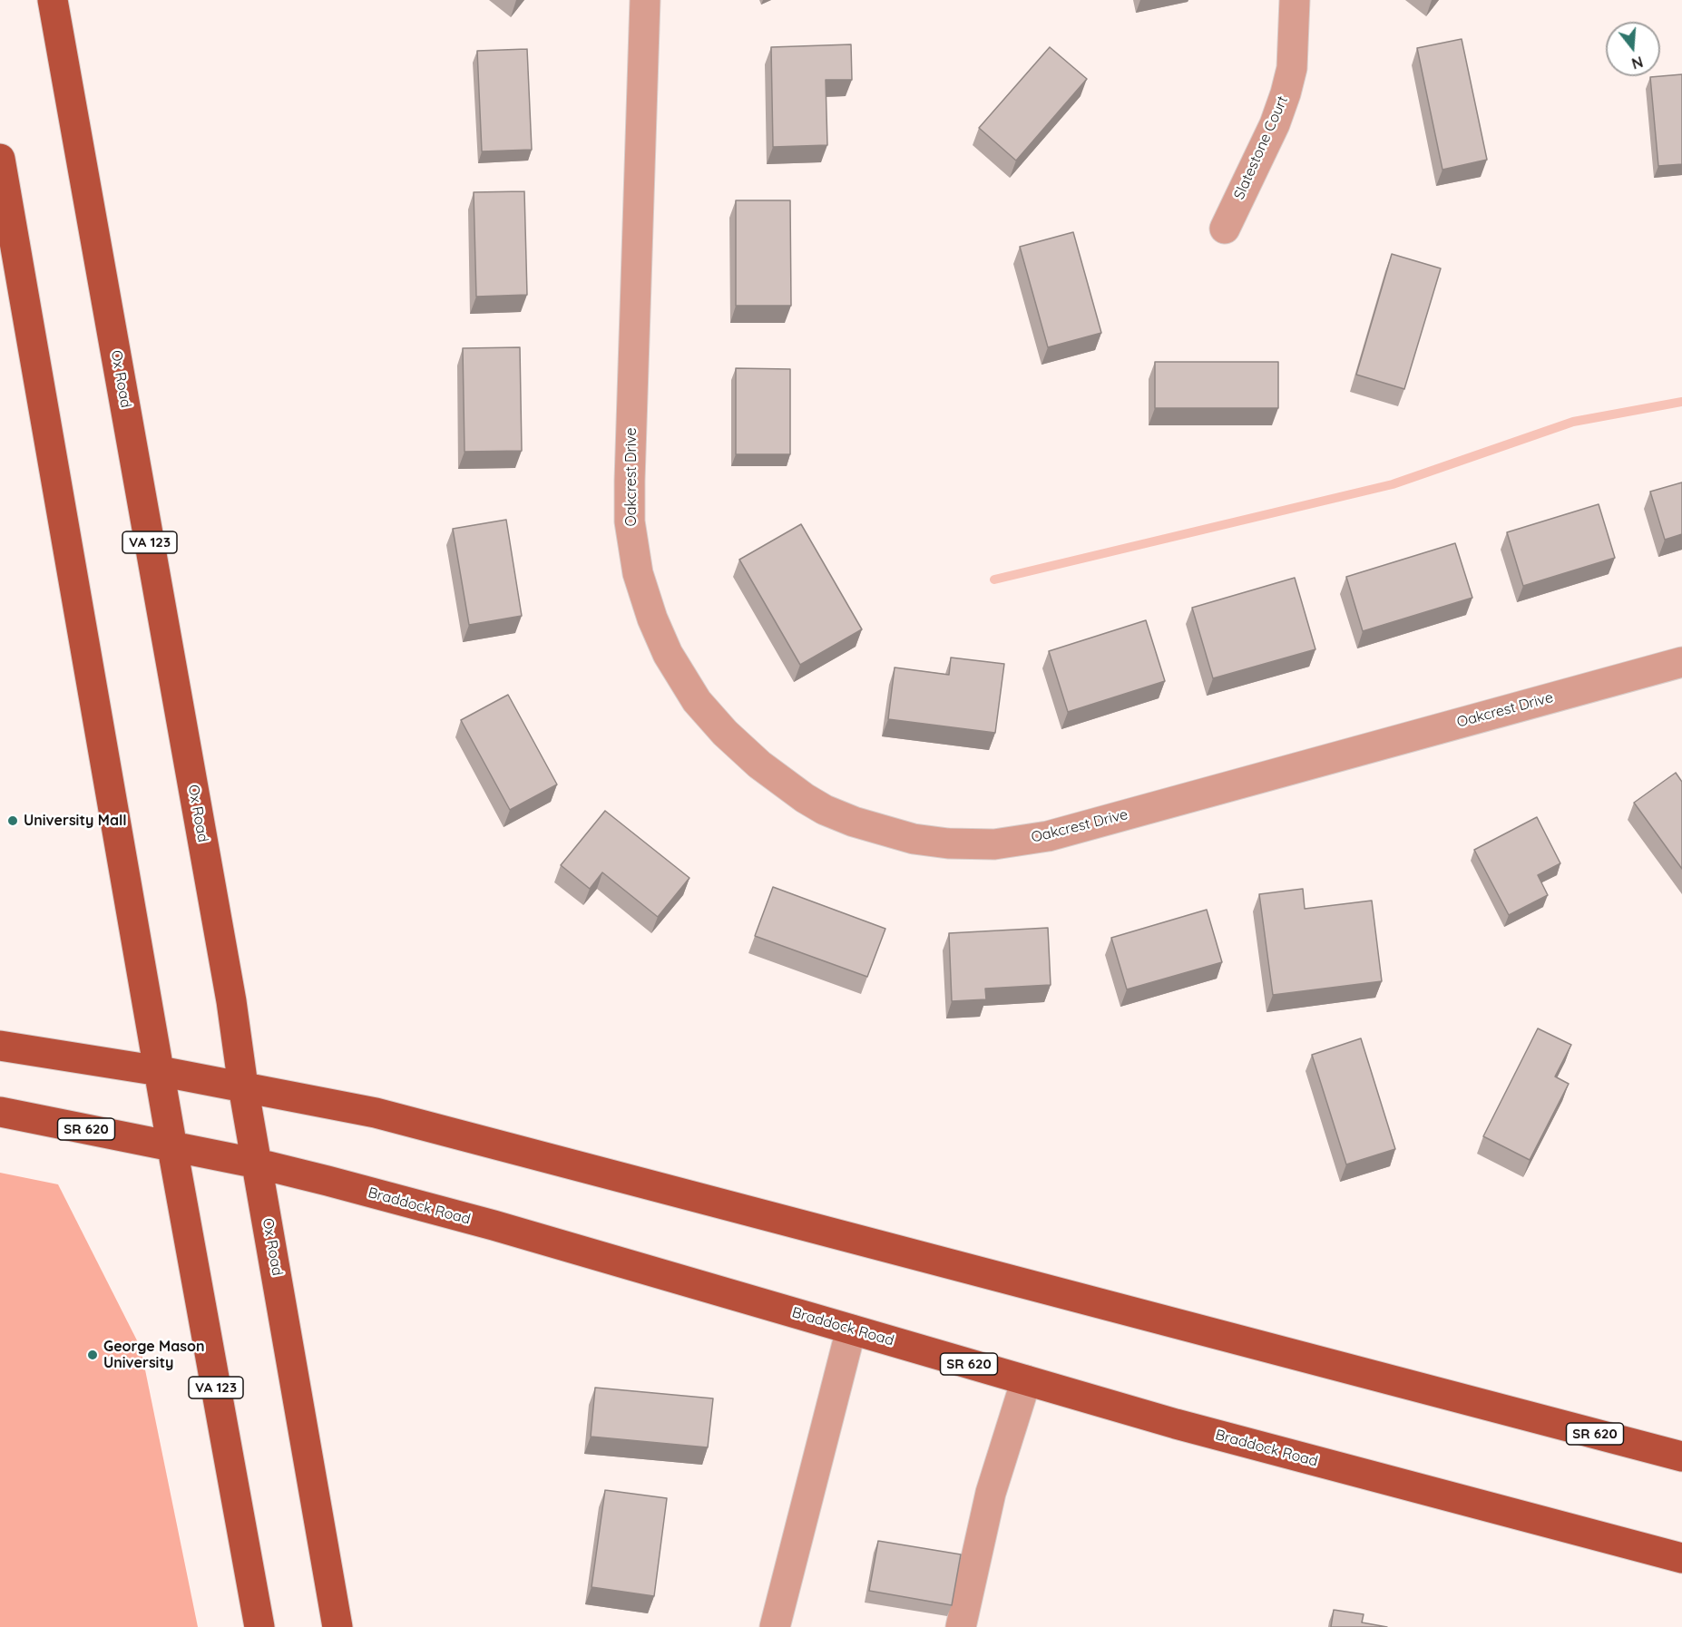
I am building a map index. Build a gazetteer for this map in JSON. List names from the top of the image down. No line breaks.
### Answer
{"streets":{"main road":["Ox Road","VA 123","SR 620","Braddock Road"],"street":["Slatestone Court","Oakcrest Drive"]},"crossings":[["Ox Road","SR 620"],["Ox Road","Braddock Road"],["VA 123","SR 620"],["VA 123","Braddock Road"]],"places":["University Mall","George Mason University"],"north":"bottom"}
